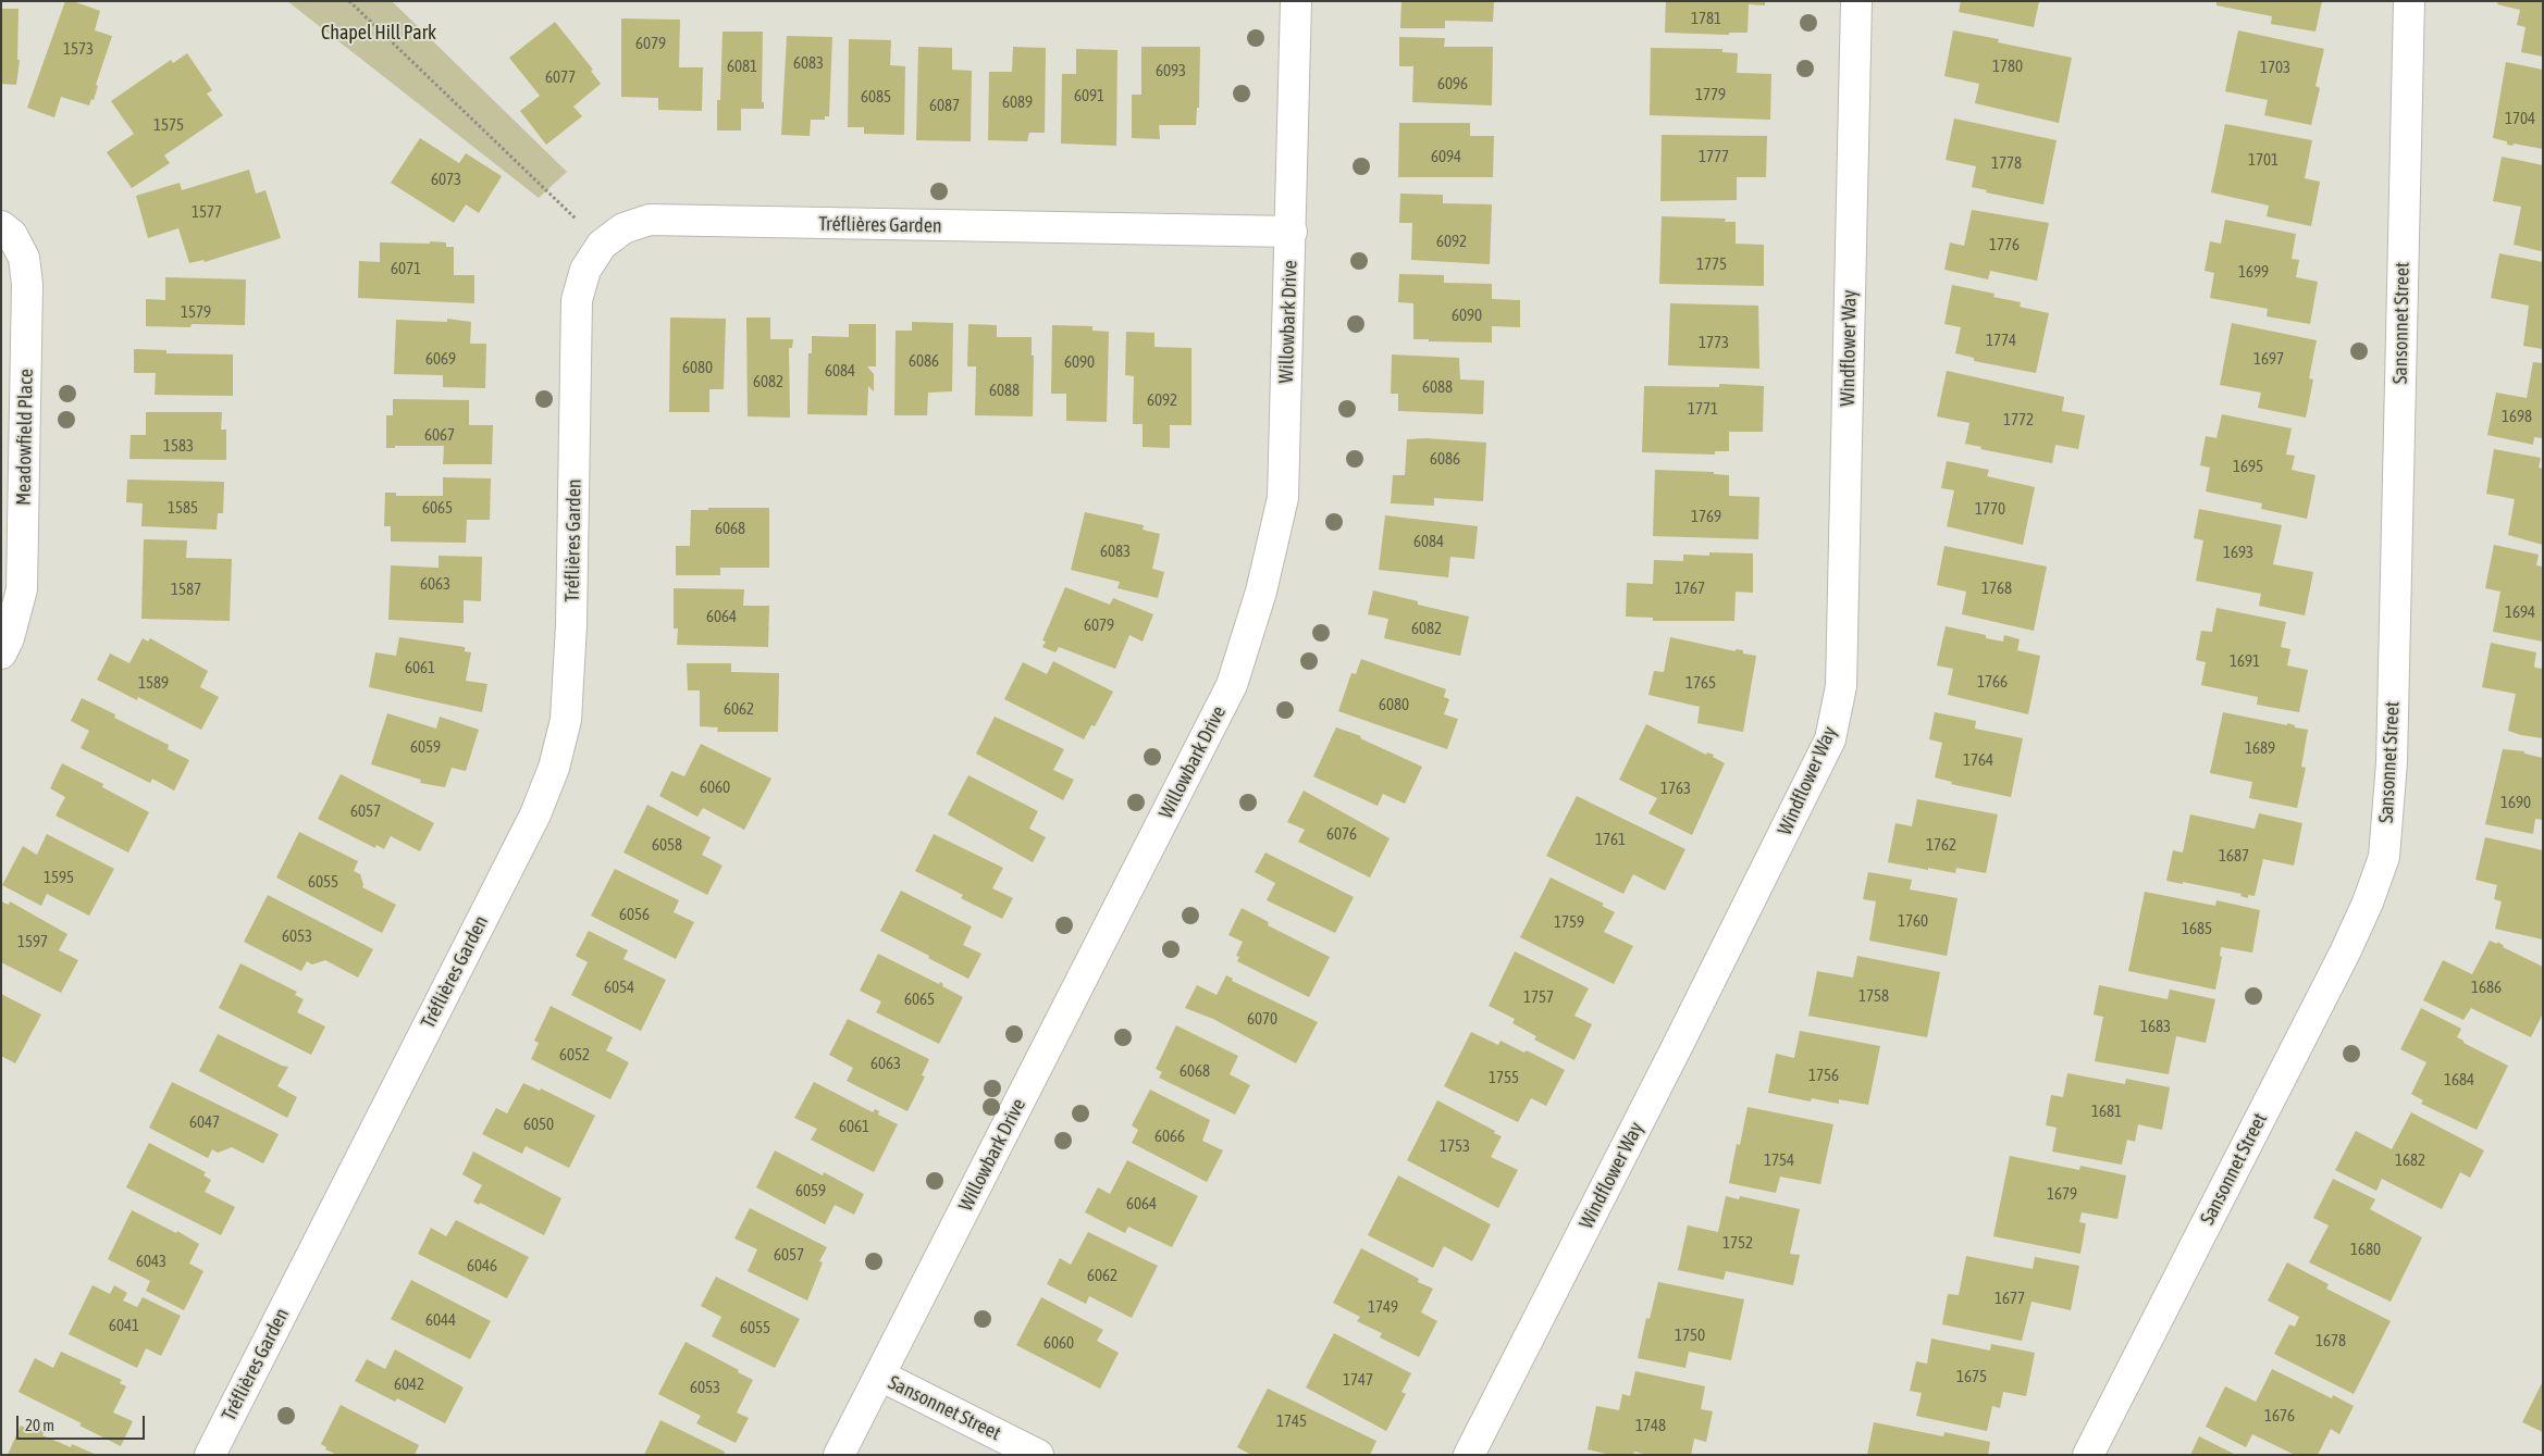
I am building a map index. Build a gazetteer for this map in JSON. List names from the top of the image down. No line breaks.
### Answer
{"streets":{"street":["Tréflières Garden","Willowbark Drive","Sansonnet Street","Windflower Way","Meadowfield Place"]},"crossings":[["Tréflières Garden","Willowbark Drive"],["Willowbark Drive","Sansonnet Street"]],"parks":["Chapel Hill Park"],"house_numbers":["1781","6079","1573","6083","6081","1780","1703","6093","6077","6096","1779","6091","6085","6089","6087","1704","1575","6094","1777","1701","1778","6073","1577","6092","1776","1775","6071","1699","1579","6090","1774","1773","6069","1697","6086","6090","6080","6084","6082","6088","6088","6092","1771","1698","1772","6067","1583","6086","1695","1585","6065","1770","1769","6068","6084","6083","1693","6063","1767","1768","1587","1694","6064","6079","6082","1691","6061","1766","1589","1765","6080","6062","6059","1689","1764","6060","1763","1690","6057","6076","1761","6058","1762","1687","1595","6055","6056","1760","1759","1685","6053","1597","6054","1686","1758","1757","6065","6070","1683","6052","6063","6068","1756","1755","1684","1681","6047","6050","6061","6066","1753","1754","1682","6059","1679","6064","1752","1680","6057","6043","6046","6062","1677","1749","6044","6041","6055","1750","1678","6060","1675","1747","6042","6053","1676","1745","1748"],"scale_bar":"20 m"}
